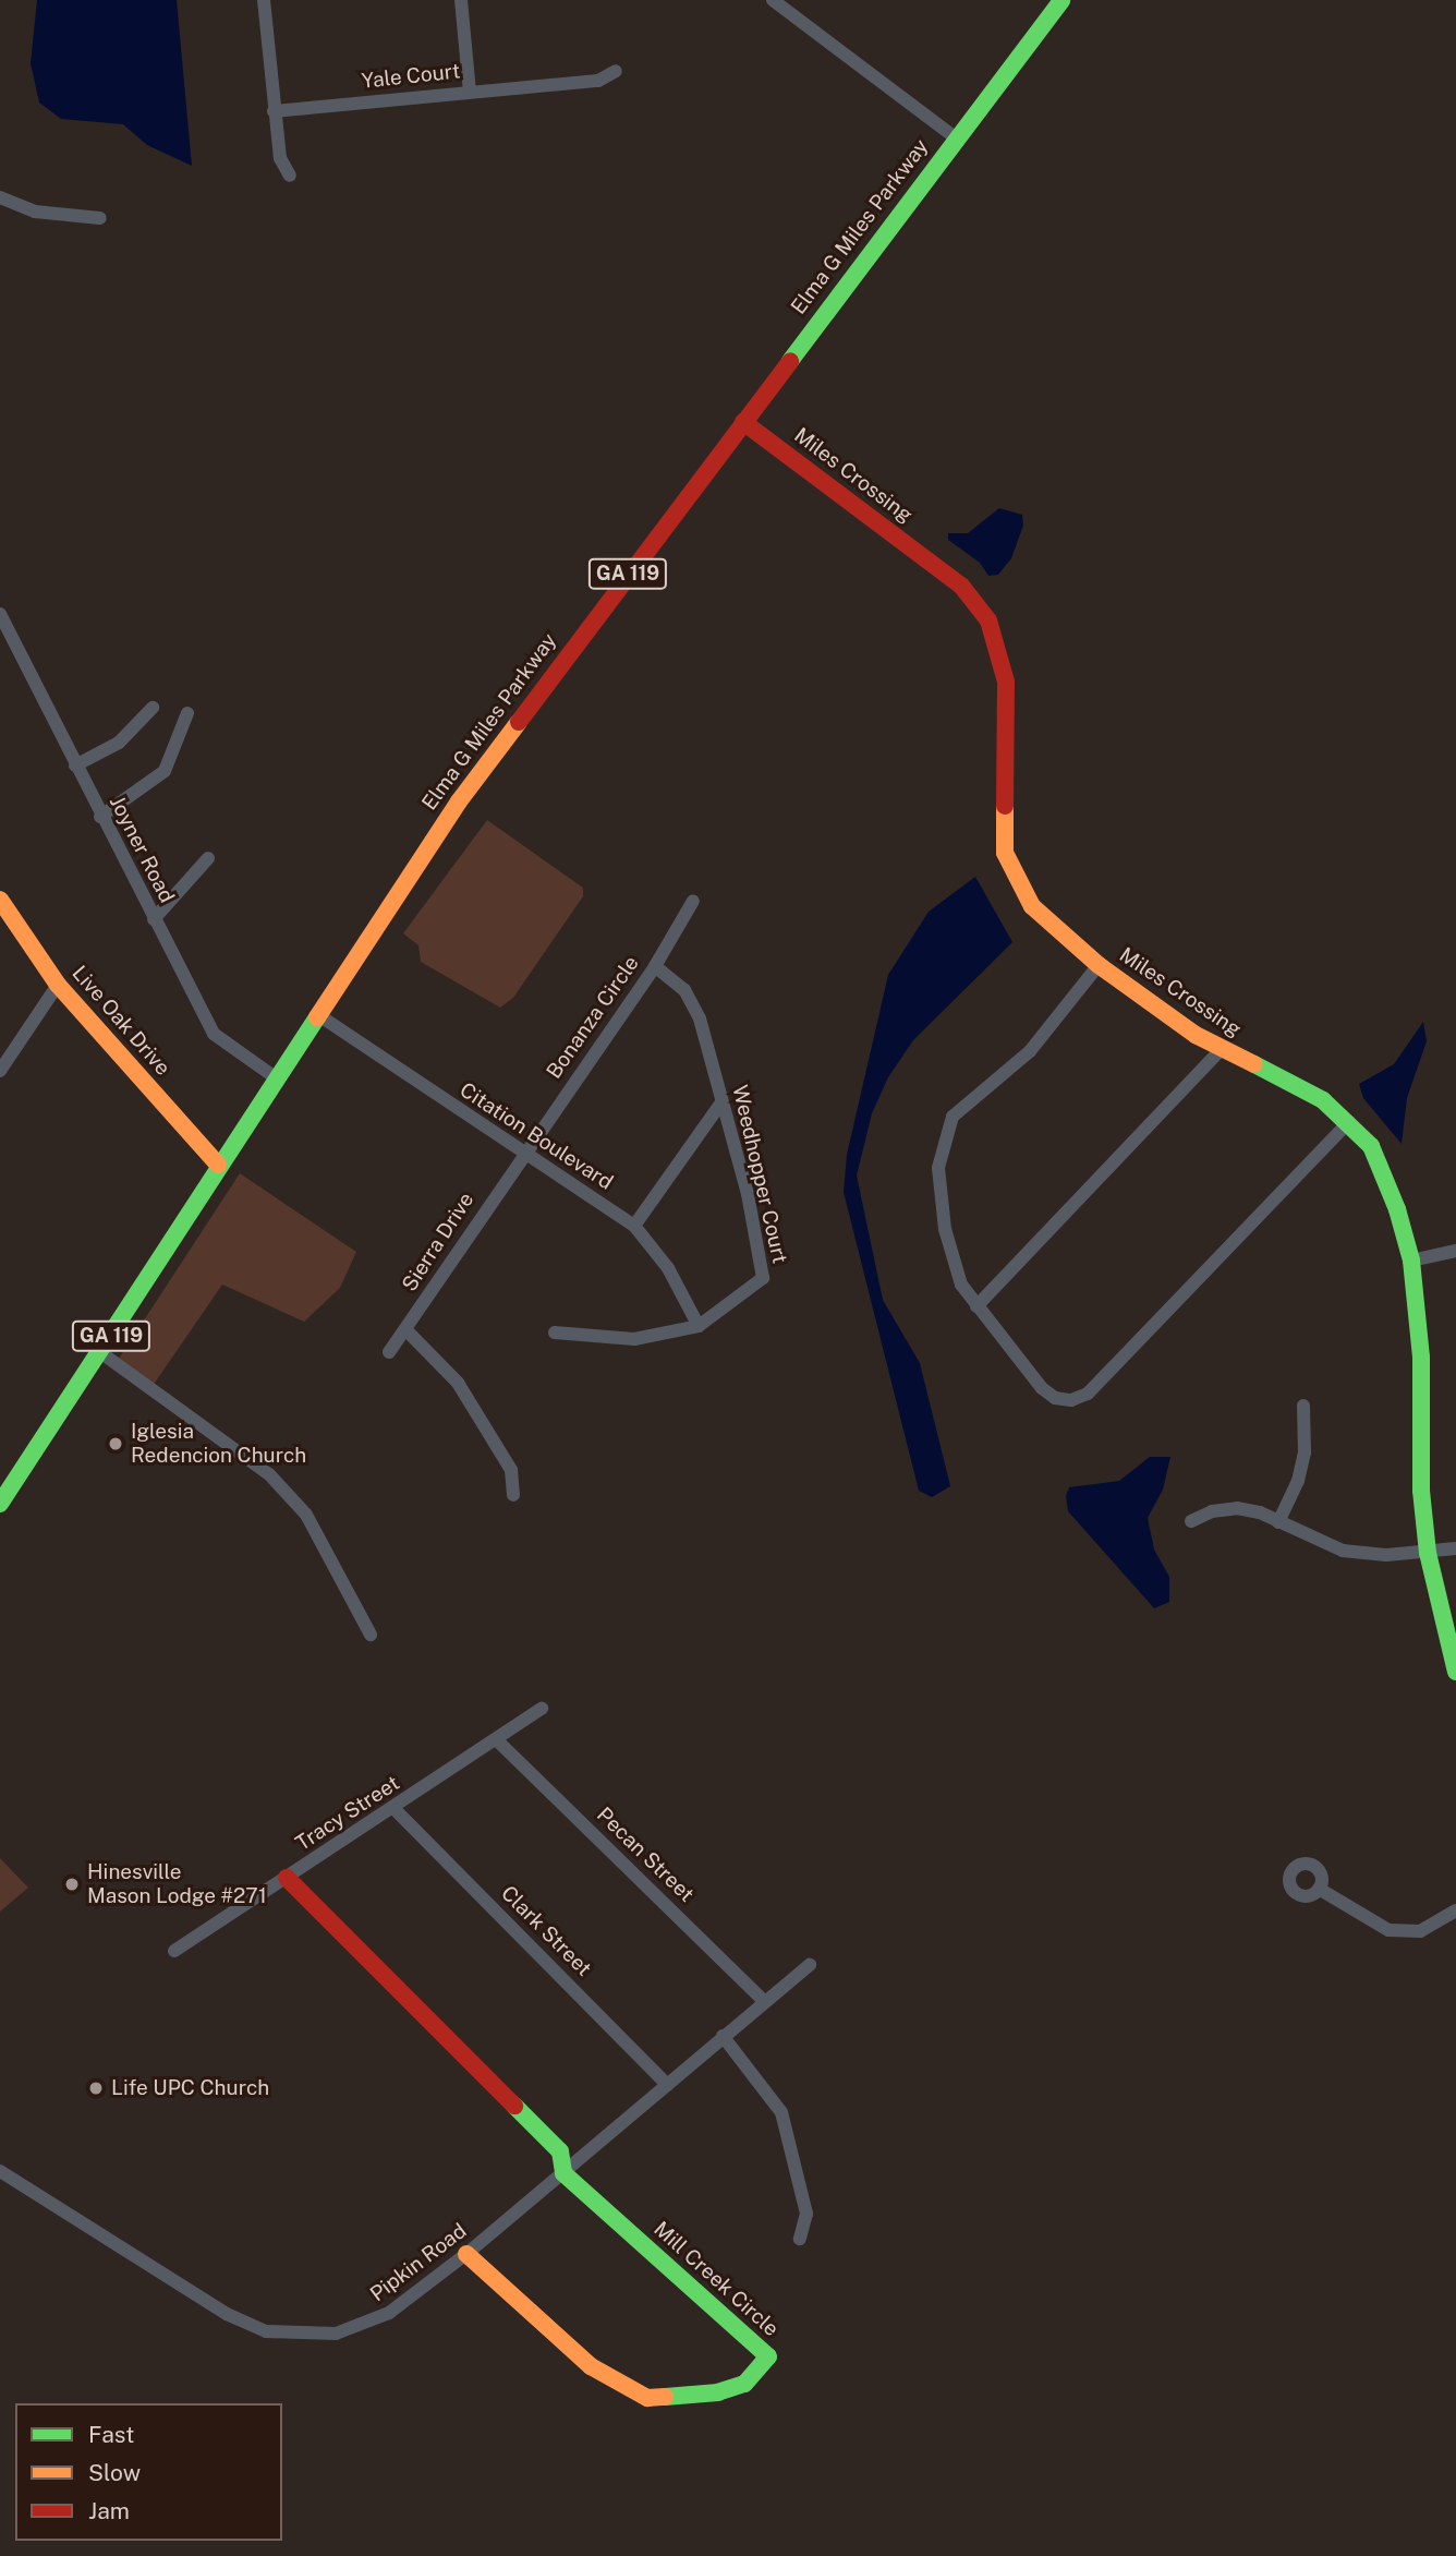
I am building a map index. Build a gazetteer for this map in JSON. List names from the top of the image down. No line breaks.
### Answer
{"streets":{"street":["Yale Court","Elma G Miles Parkway","Miles Crossing","GA 119","Joyner Road","Bonanza Circle","Live Oak Drive","Citation Boulevard","Weedhopper Court","Sierra Drive","Tracy Street","Pecan Street","Clark Street","Pipkin Road","Mill Creek Circle"]},"crossings":[["Elma G Miles Parkway","Miles Crossing"],["Elma G Miles Parkway","Joyner Road"],["Elma G Miles Parkway","Live Oak Drive"],["Elma G Miles Parkway","Citation Boulevard"],["Bonanza Circle","Citation Boulevard"],["Bonanza Circle","Weedhopper Court"],["Bonanza Circle","Sierra Drive"],["Citation Boulevard","Weedhopper Court"],["Citation Boulevard","Sierra Drive"],["Tracy Street","Pecan Street"],["Tracy Street","Clark Street"],["Pecan Street","Pipkin Road"],["Clark Street","Pipkin Road"],["Pipkin Road","Mill Creek Circle"]],"places":["Iglesia Redencion Church","Hinesville Mason Lodge #271","Life UPC Church"],"legend":["Fast","Slow","Jam"]}
